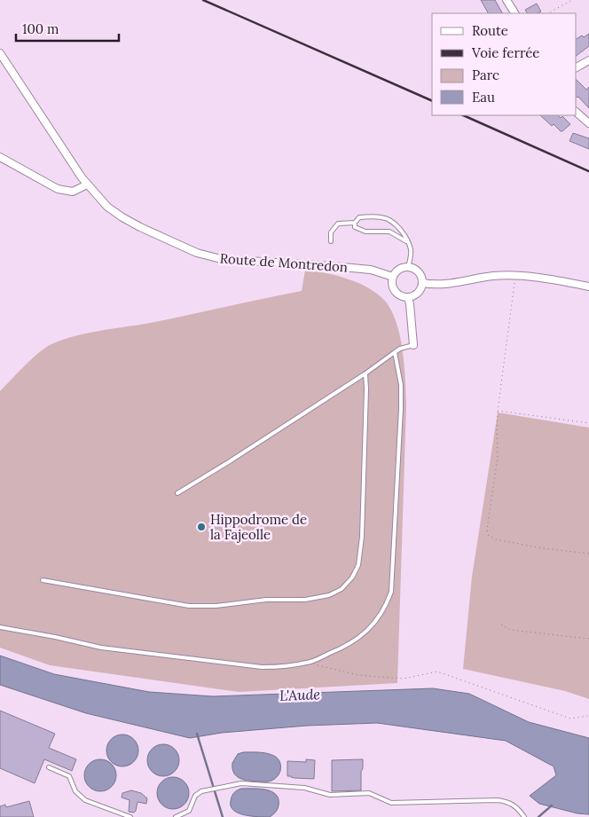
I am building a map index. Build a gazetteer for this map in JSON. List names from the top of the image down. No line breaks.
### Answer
{"streets":{"street":["Route de Montredon"]},"water":["L'Aude"],"places":["Hippodrome de la Fajeolle"],"legend":["Route","Voie ferrée","Parc","Eau"],"scale_bar":"100 m"}
